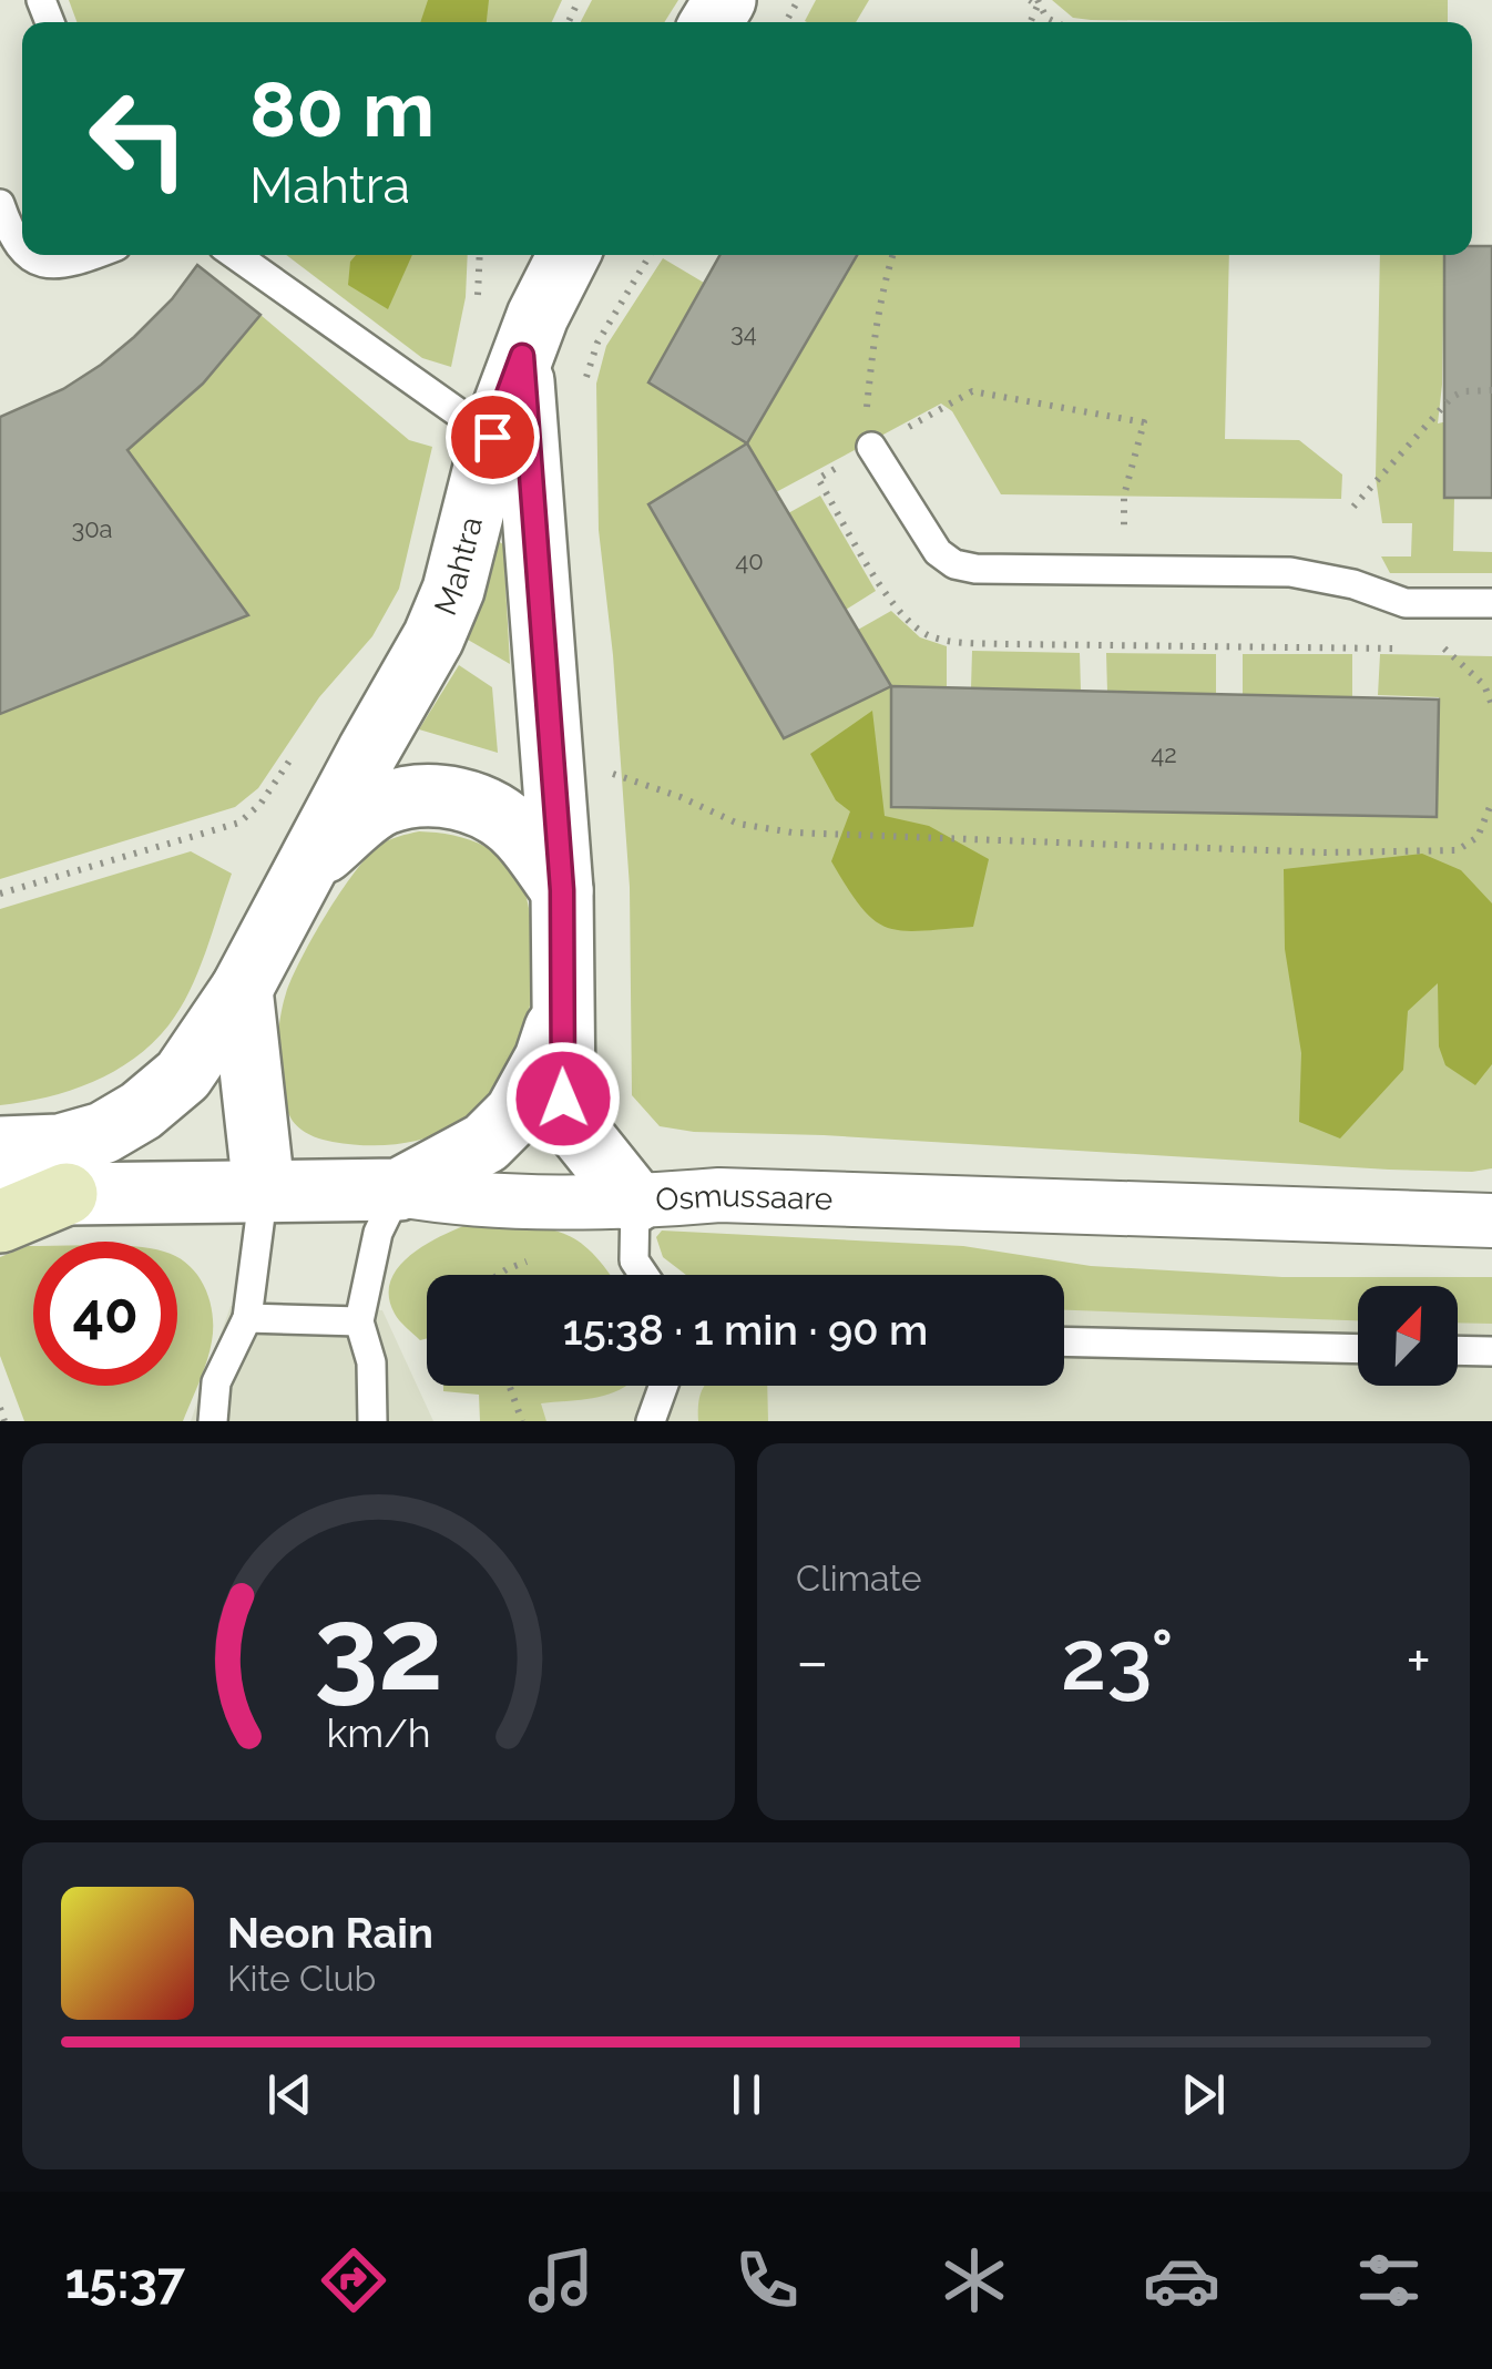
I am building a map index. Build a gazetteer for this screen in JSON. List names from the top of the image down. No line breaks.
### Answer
{"streets":{"street":["Mahtra","Osmussaare"]},"crossings":[["Mahtra","Osmussaare"]],"house_numbers":["34","30a","40","42"],"north":"top right","page":{"turn":["80 m","Mahtra"],"limit":"40","trip":"15:38 · 1 min · 90 m","tile":"Climate","heat":["−","23°","+"],"song":["Neon Rain","Kite Club"],"tabs":"15:37","gauge":["32","km/h"]}}
